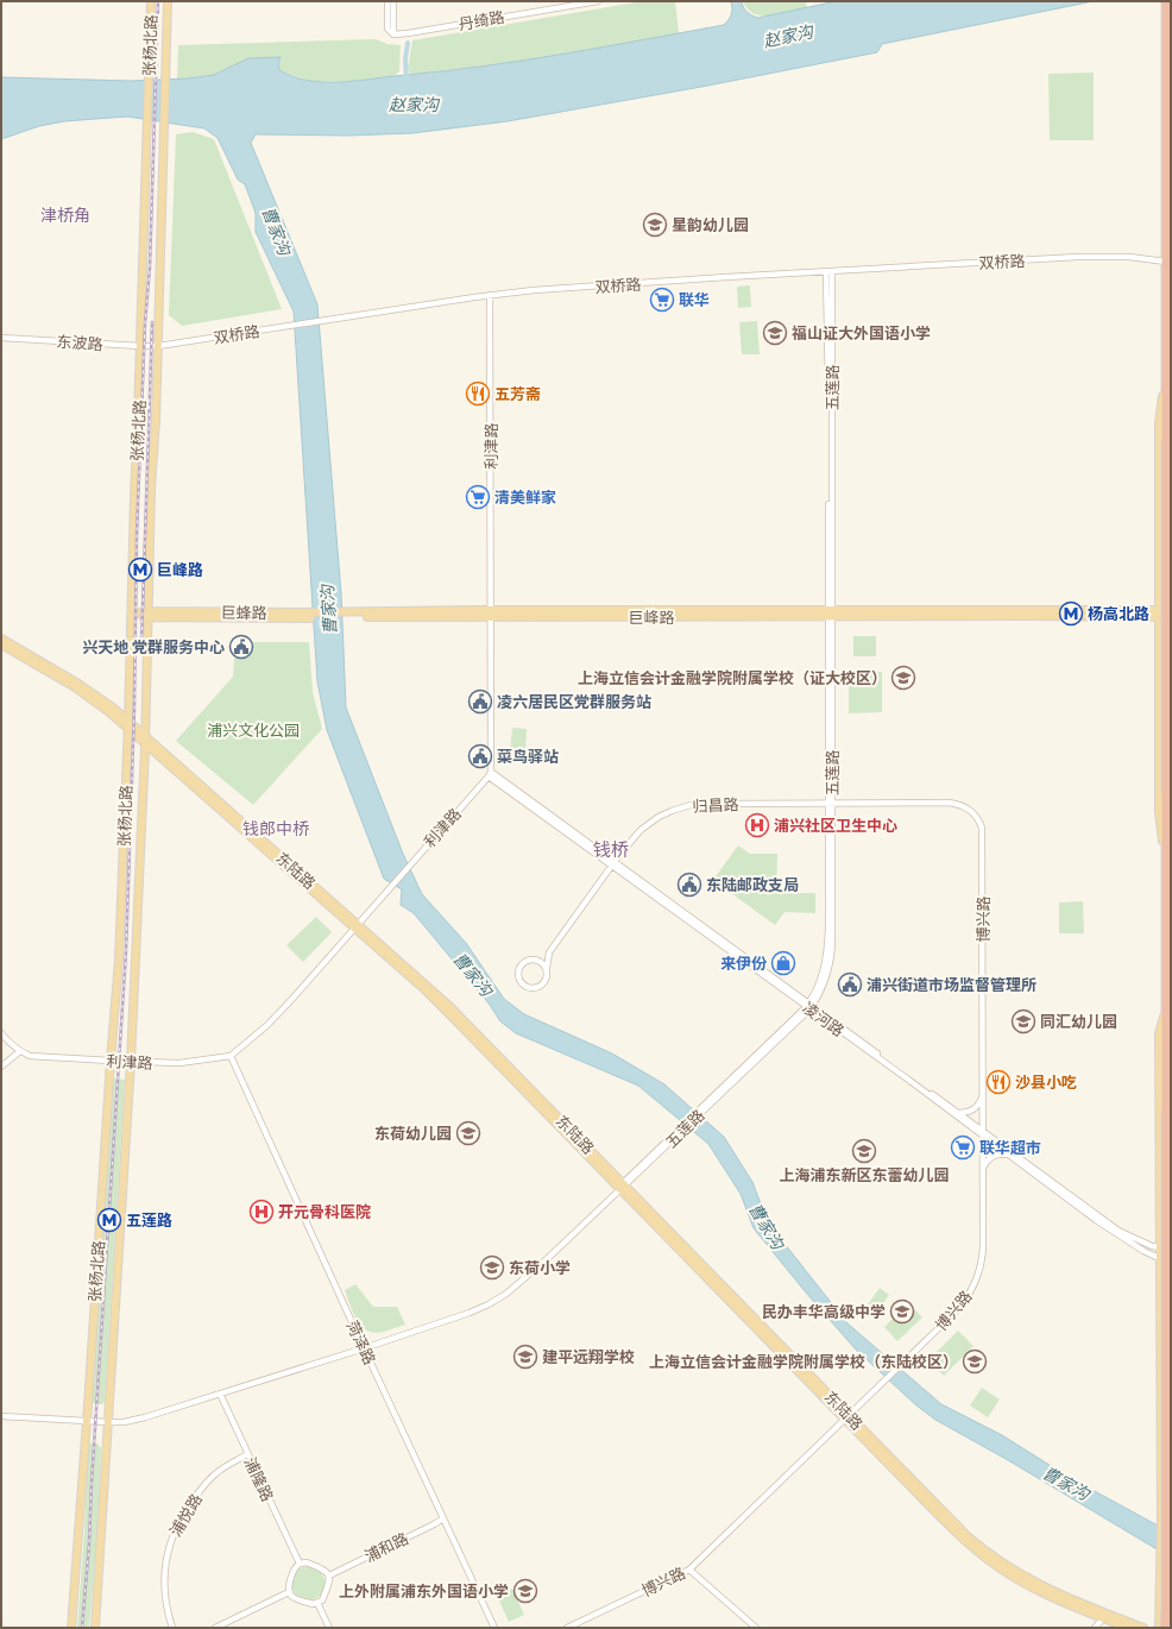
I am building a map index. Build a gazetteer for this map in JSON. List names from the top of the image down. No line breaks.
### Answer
{"streets":{"main road":["张杨北路","巨峰路","东陆路"],"street":["丹绮路","双桥路","东波路","五莲路","利津路","归昌路","博兴路","凌河路","菏泽路","浦隆路","浦悦路","浦和路"]},"crossings":[["张杨北路","双桥路"],["张杨北路","东波路"],["张杨北路","五莲路"],["张杨北路","利津路"],["张杨北路","巨峰路"],["张杨北路","东陆路"],["双桥路","东波路"],["双桥路","五莲路"],["双桥路","利津路"],["五莲路","巨峰路"],["五莲路","归昌路"],["五莲路","东陆路"],["五莲路","凌河路"],["五莲路","菏泽路"],["五莲路","浦隆路"],["利津路","巨峰路"],["利津路","东陆路"],["利津路","凌河路"],["利津路","菏泽路"],["归昌路","博兴路"],["归昌路","凌河路"],["东陆路","博兴路"],["博兴路","凌河路"],["菏泽路","浦和路"],["浦隆路","浦悦路"],["浦隆路","浦和路"]],"districts":["津桥角","钱郎中桥","钱桥"],"water":["赵家沟","曹家沟"],"parks":["浦兴文化公园"],"places":{"school or university":["星韵幼儿园","福山证大外国语小学","上海立信会计金融学院附属学校（证大校区）","同汇幼儿园","东荷幼儿园","上海浦东新区东蕾幼儿园","东荷小学","民办丰华高级中学","建平远翔学校","上海立信会计金融学院附属学校（东陆校区）","上外附属浦东外国语小学"],"supermarket":["联华","清美鲜家","联华超市"],"restaurant":["五芳斋","沙县小吃"],"metro station":["巨峰路","杨高北路","五莲路"],"public building":["兴天地 党群服务中心","凌六居民区党群服务站","菜鸟驿站","东陆邮政支局","浦兴街道市场监督管理所"],"hospital":["浦兴社区卫生中心","开元骨科医院"],"shop":["来伊份"]}}
